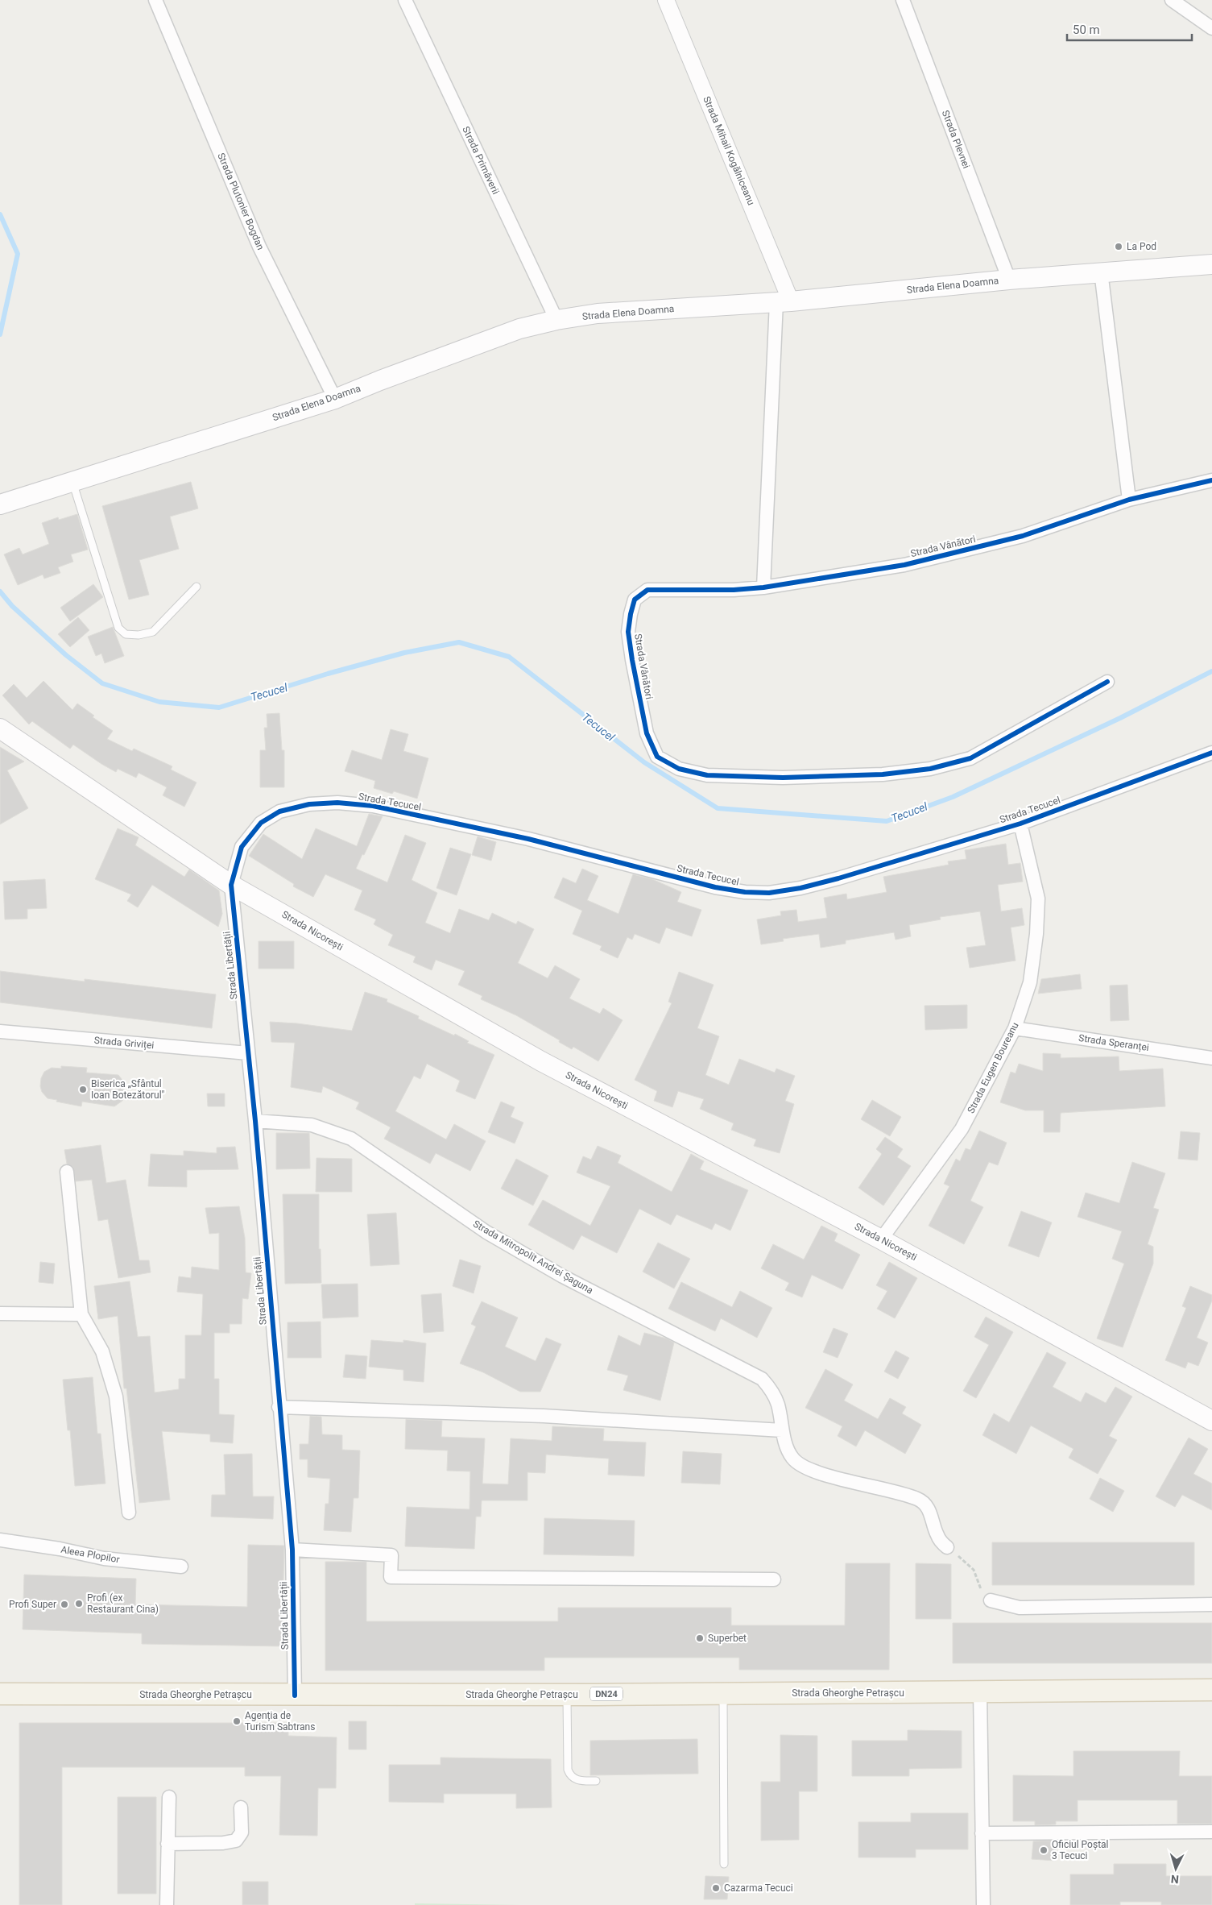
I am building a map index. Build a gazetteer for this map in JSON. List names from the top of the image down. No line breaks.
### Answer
{"streets":{"main road":["Strada Elena Doamna","Strada Nicorești","Strada Gheorghe Petrașcu","DN24"],"street":["Strada Plevnei","Strada Mihail Kogălniceanu","Strada Primăverii","Strada Plutonier Bogdan","Strada Vânători","Strada Tecucel","Strada Libertății","Strada Griviței","Strada Speranței","Strada Eugen Boureanu","Strada Mitropolit Andrei Șaguna","Aleea Plopilor"]},"crossings":[["Strada Plevnei","Strada Elena Doamna"],["Strada Mihail Kogălniceanu","Strada Elena Doamna"],["Strada Primăverii","Strada Elena Doamna"],["Strada Plutonier Bogdan","Strada Elena Doamna"],["Strada Tecucel","Strada Nicorești"],["Strada Tecucel","Strada Libertății"],["Strada Tecucel","Strada Eugen Boureanu"],["Strada Nicorești","Strada Libertății"],["Strada Nicorești","Strada Eugen Boureanu"],["Strada Libertății","Strada Griviței"],["Strada Libertății","Strada Mitropolit Andrei Șaguna"],["Strada Libertății","Strada Gheorghe Petrașcu"],["Strada Speranței","Strada Eugen Boureanu"]],"water":["Tecucel"],"places":["La Pod","Biserica „Sfântul Ioan Botezătorul\"","Profi (ex Restaurant Cina)","Profi Super","Superbet","Agenția de Turism Sabtrans","Oficiul Poștal 3 Tecuci","Cazarma Tecuci"],"scale_bar":"50 m","north":"bottom"}
